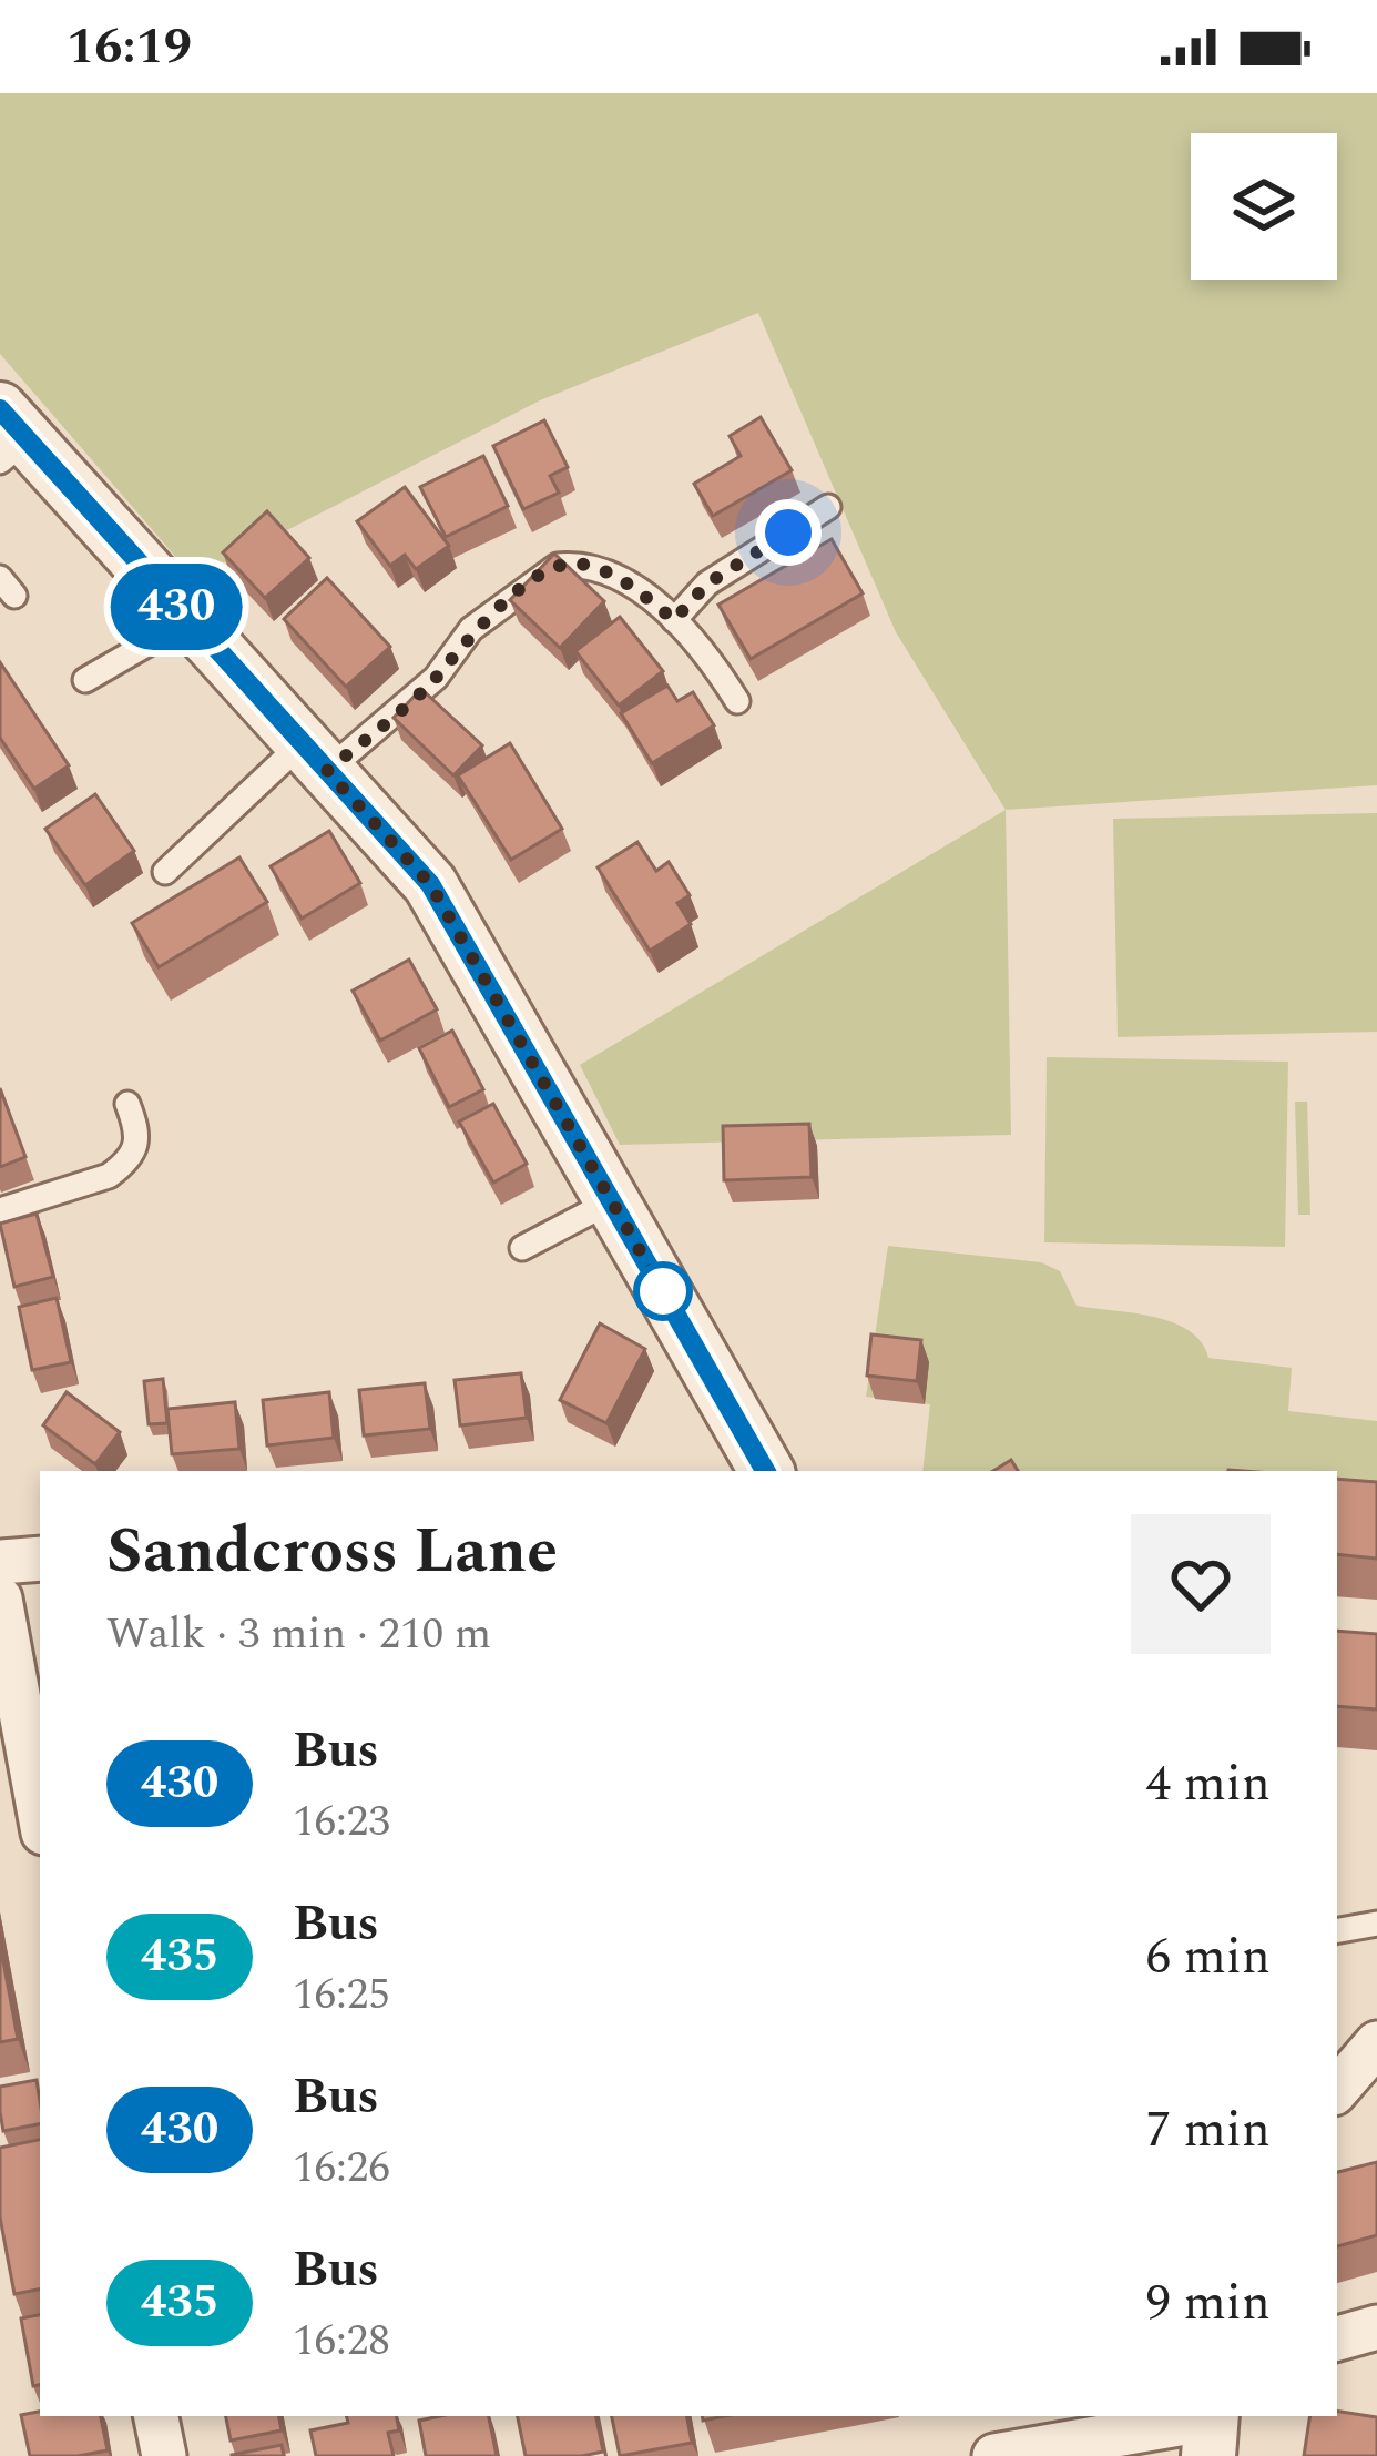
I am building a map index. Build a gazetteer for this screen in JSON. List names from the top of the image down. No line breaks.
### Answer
{"lines":["bus line 430"],"page":{"status":"16:19","on_map":"430","heading":["Sandcross Lane","Walk · 3 min · 210 m"],"list":[{"mark":"430","name":"Bus","note":"16:23","value":"4 min"},{"mark":"435","name":"Bus","note":"16:25","value":"6 min"},{"mark":"430","name":"Bus","note":"16:26","value":"7 min"},{"mark":"435","name":"Bus","note":"16:28","value":"9 min"}]}}
